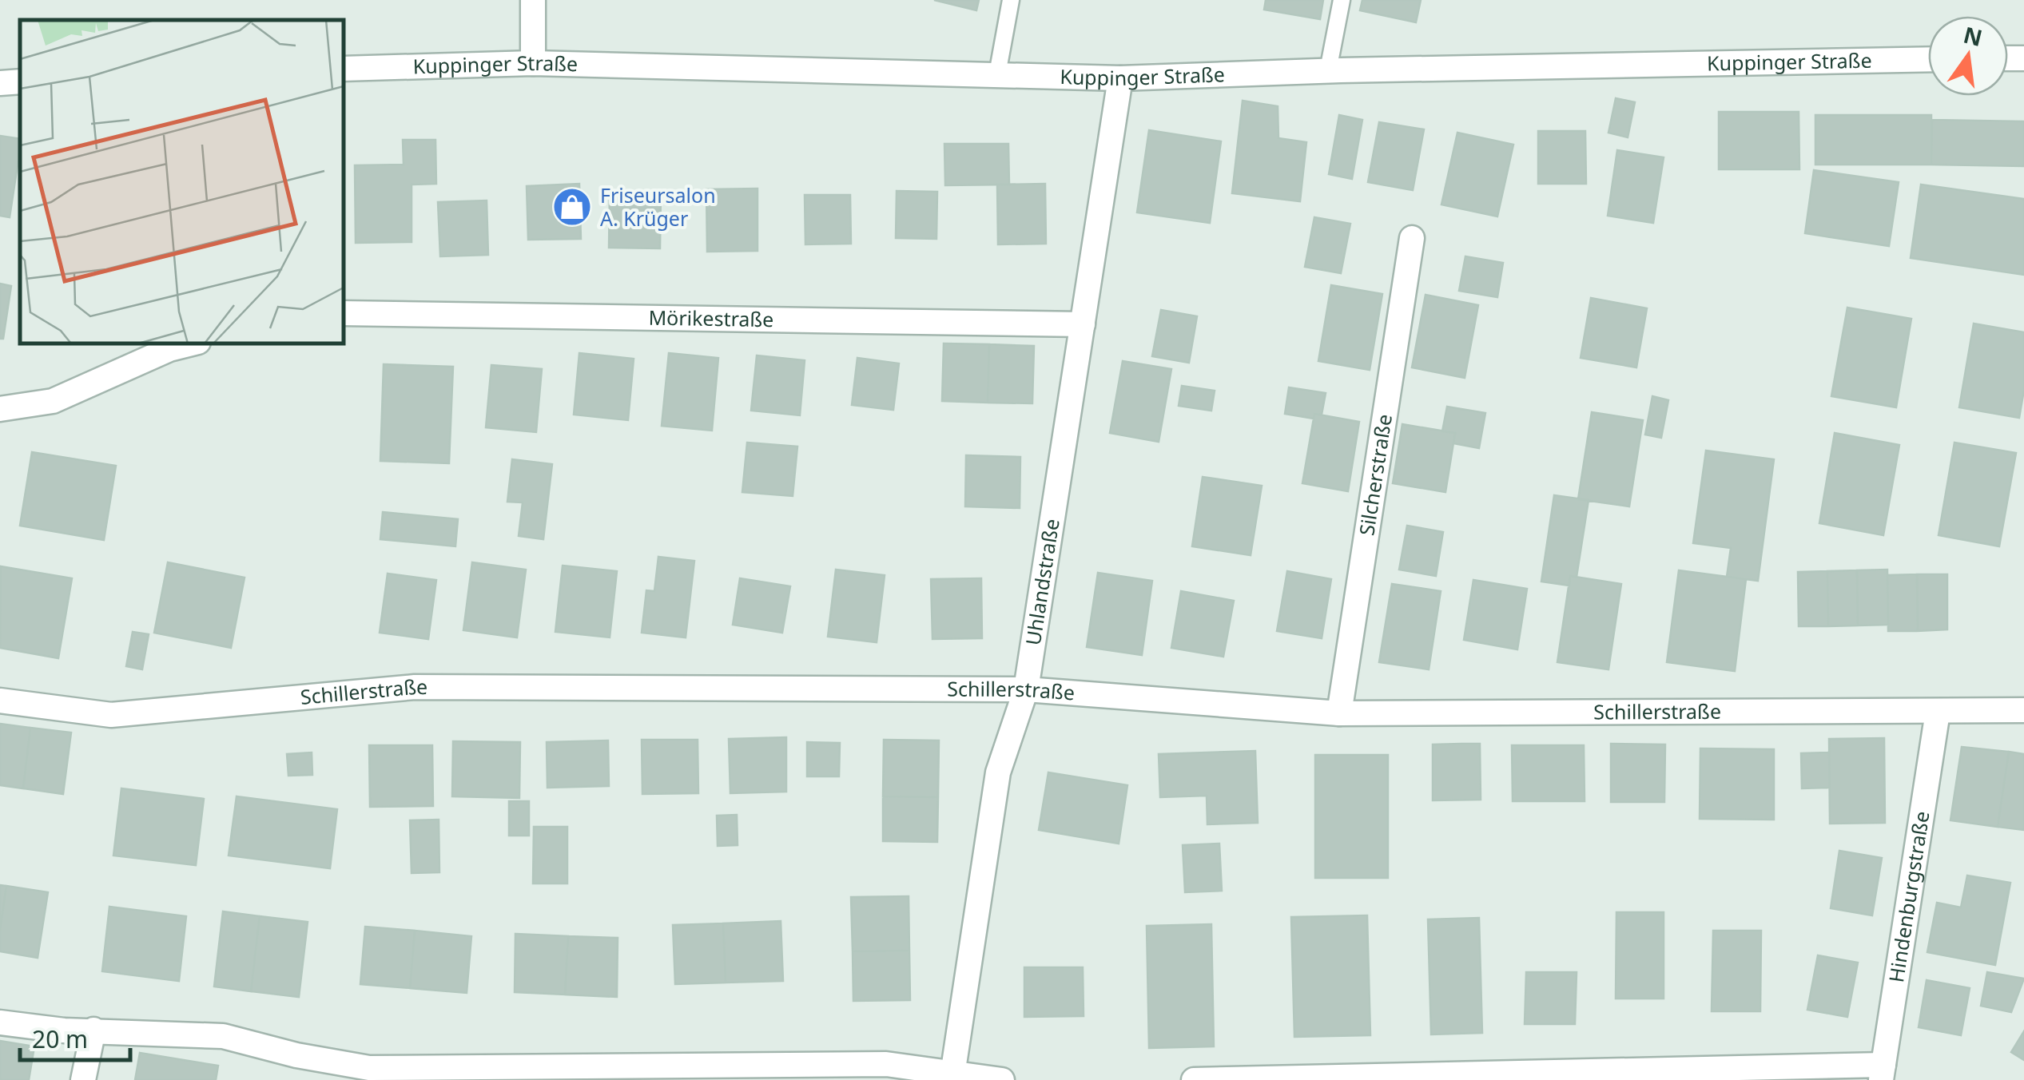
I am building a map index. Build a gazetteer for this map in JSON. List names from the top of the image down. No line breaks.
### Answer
{"streets":{"street":["Kuppinger Straße","Mörikestraße","Silcherstraße","Uhlandstraße","Schillerstraße","Hindenburgstraße"]},"crossings":[["Kuppinger Straße","Uhlandstraße"],["Mörikestraße","Uhlandstraße"],["Silcherstraße","Schillerstraße"],["Uhlandstraße","Schillerstraße"],["Schillerstraße","Hindenburgstraße"]],"places":{"shop":["Friseursalon A. Krüger"]},"scale_bar":"20 m","north":"top"}
